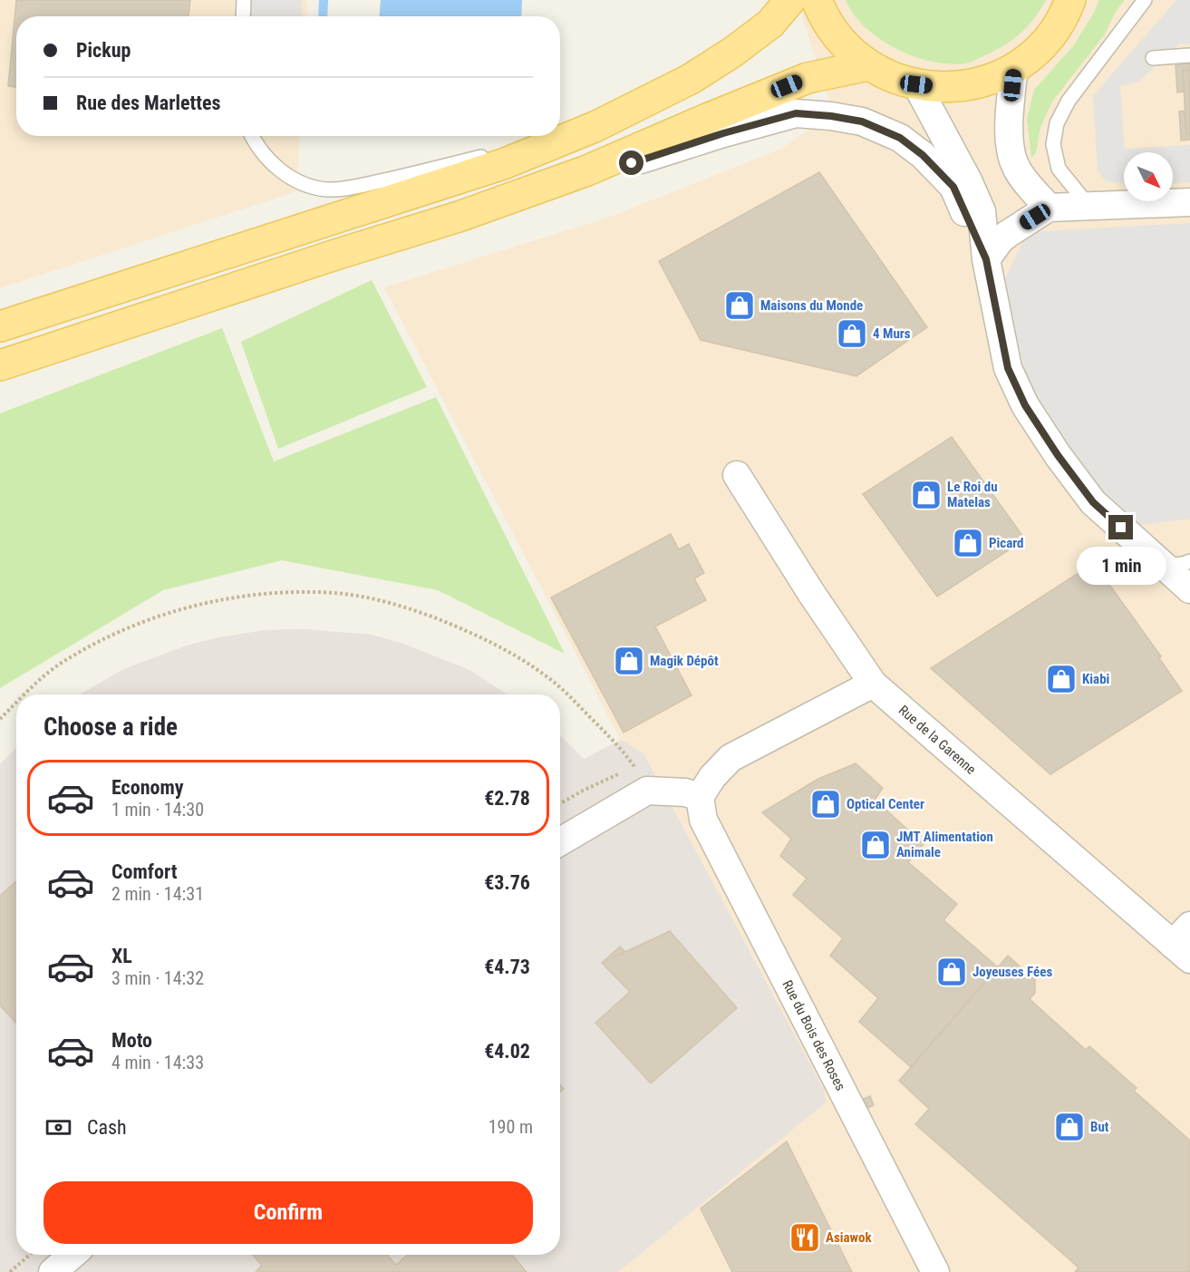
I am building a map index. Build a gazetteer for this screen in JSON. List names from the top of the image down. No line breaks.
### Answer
{"streets":{"street":["Rue de la Garenne","Rue du Bois des Roses"]},"places":{"shop":["Maisons du Monde","4 Murs","Le Roi du Matelas","Picard","Magik Dépôt","Kiabi","Optical Center","JMT Alimentation Animale","Joyeuses Fées","But"],"restaurant":["Asiawok"]},"north":"bottom right","page":{"banner":["Pickup","Rue des Marlettes"],"bubble":"1 min","heading":"Choose a ride","list":[{"name":"Economy","note":"1 min · 14:30","value":"€2.78"},{"name":"Comfort","note":"2 min · 14:31","value":"€3.76"},{"name":"XL","note":"3 min · 14:32","value":"€4.73"},{"name":"Moto","note":"4 min · 14:33","value":"€4.02"}],"pay":["Cash","190 m"],"buttons":"Confirm"}}
